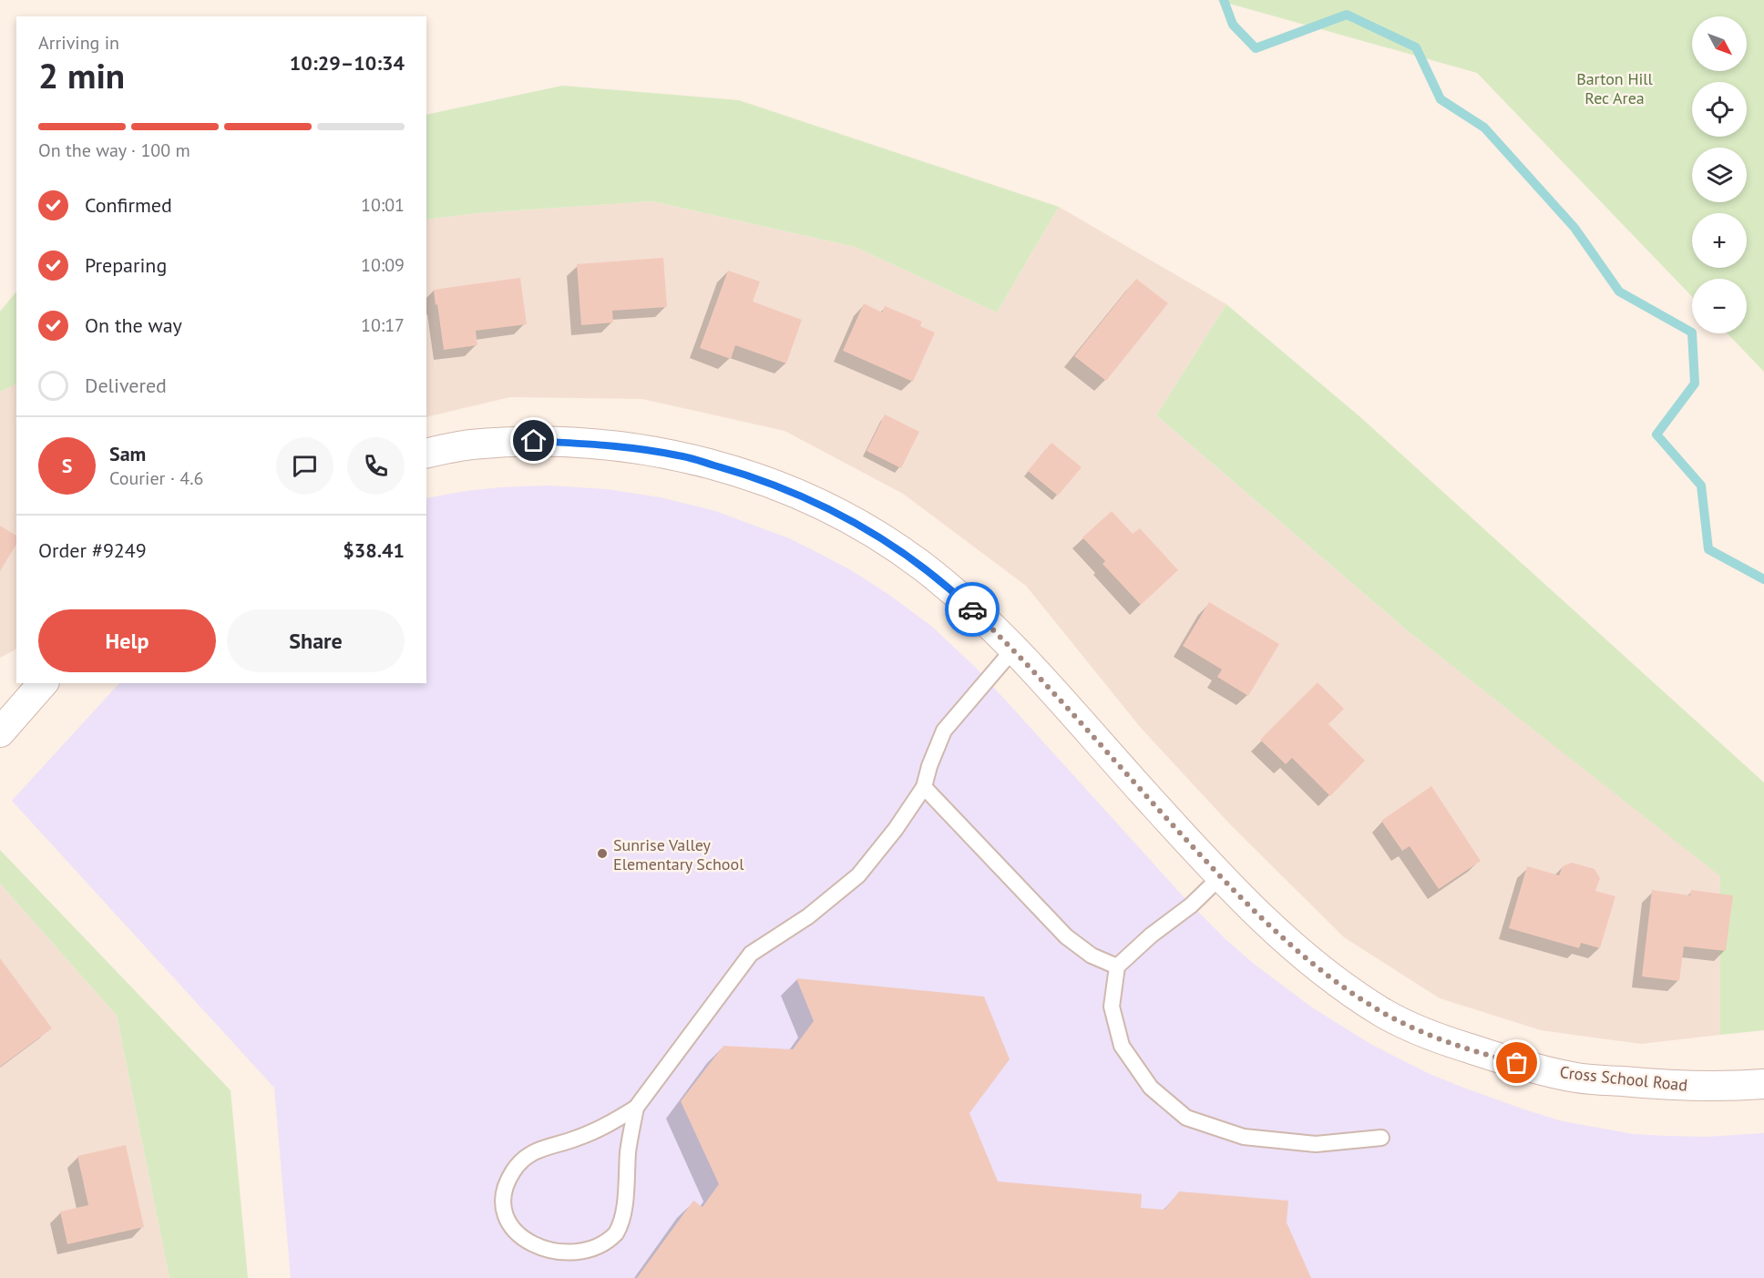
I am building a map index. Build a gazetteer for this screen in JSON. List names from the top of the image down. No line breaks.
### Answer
{"streets":{"street":["Cross School Road"]},"parks":["Barton Hill Rec Area"],"places":["Sunrise Valley Elementary School"],"north":"bottom right","page":{"map_buttons":["+","−"],"heading":["2 min","Arriving in","10:29–10:34"],"panel":["Sam","Courier · 4.6","Order #9249","$38.41"],"bar":"On the way · 100 m","list":[["Confirmed","10:01"],["Preparing","10:09"],["On the way","10:17"],"Delivered"],"round":"S","buttons":["Help","Share"]}}
